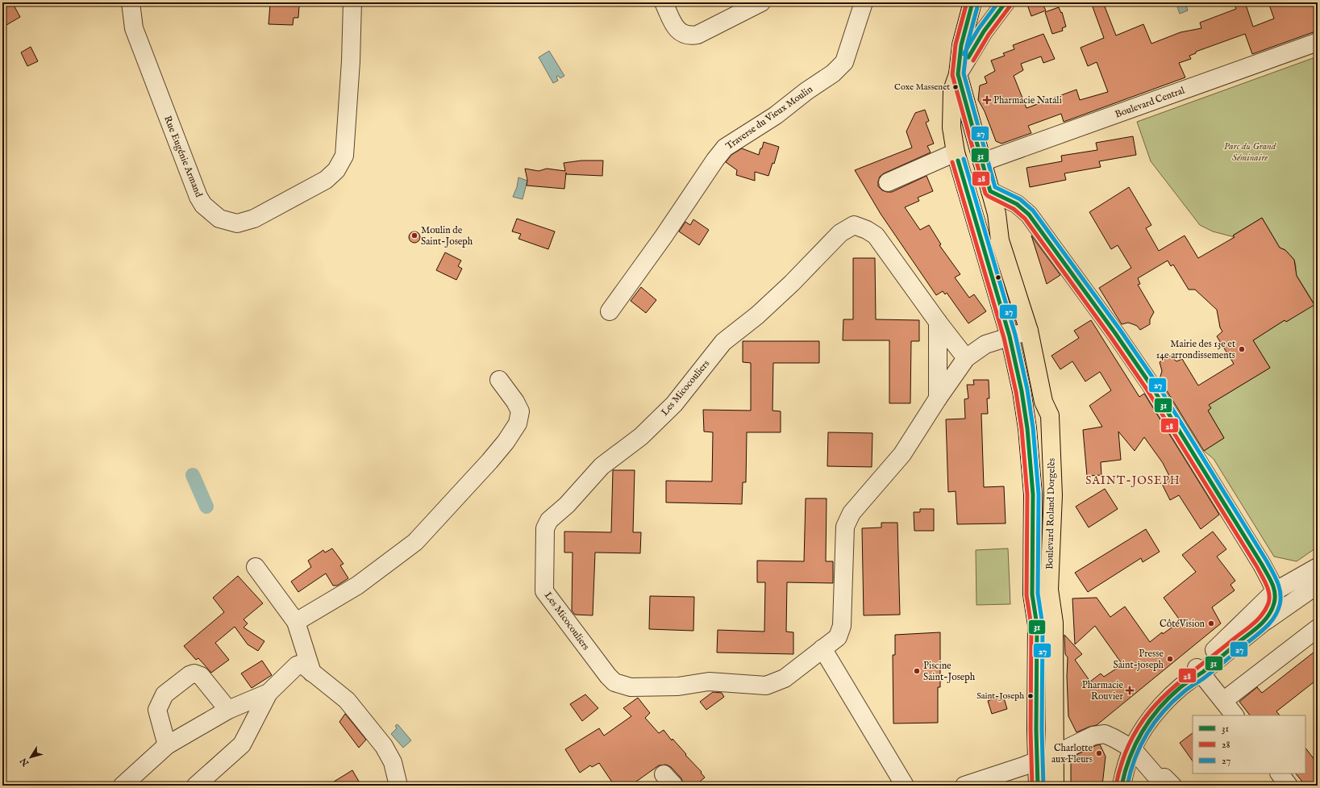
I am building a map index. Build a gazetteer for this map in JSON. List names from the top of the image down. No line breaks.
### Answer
{"streets":{"main road":["Boulevard Roland Dorgelès"],"street":["Boulevard Central","Traverse du Vieux Moulin","Rue Eugénie Armand","Les Micocouliers"]},"crossings":[["Boulevard Central","Boulevard Roland Dorgelès"],["Les Micocouliers","Boulevard Roland Dorgelès"]],"districts":["SAINT-JOSEPH"],"parks":["Parc du Grand Séminaire"],"places":{"other":["Coxe Massenet","Moulin de Saint-Joseph","Mairie des 13e et 14e arrondissements","CôtéVision","Presse Saint-joseph","Piscine Saint-Joseph","Saint-Joseph","Charlotte aux Fleurs"],"health":["Pharmacie Natali","Pharmacie Rouvier"]},"lines":["transit line 31","transit line 28","transit line 27"],"legend":["31","28","27"],"north":"bottom left"}
